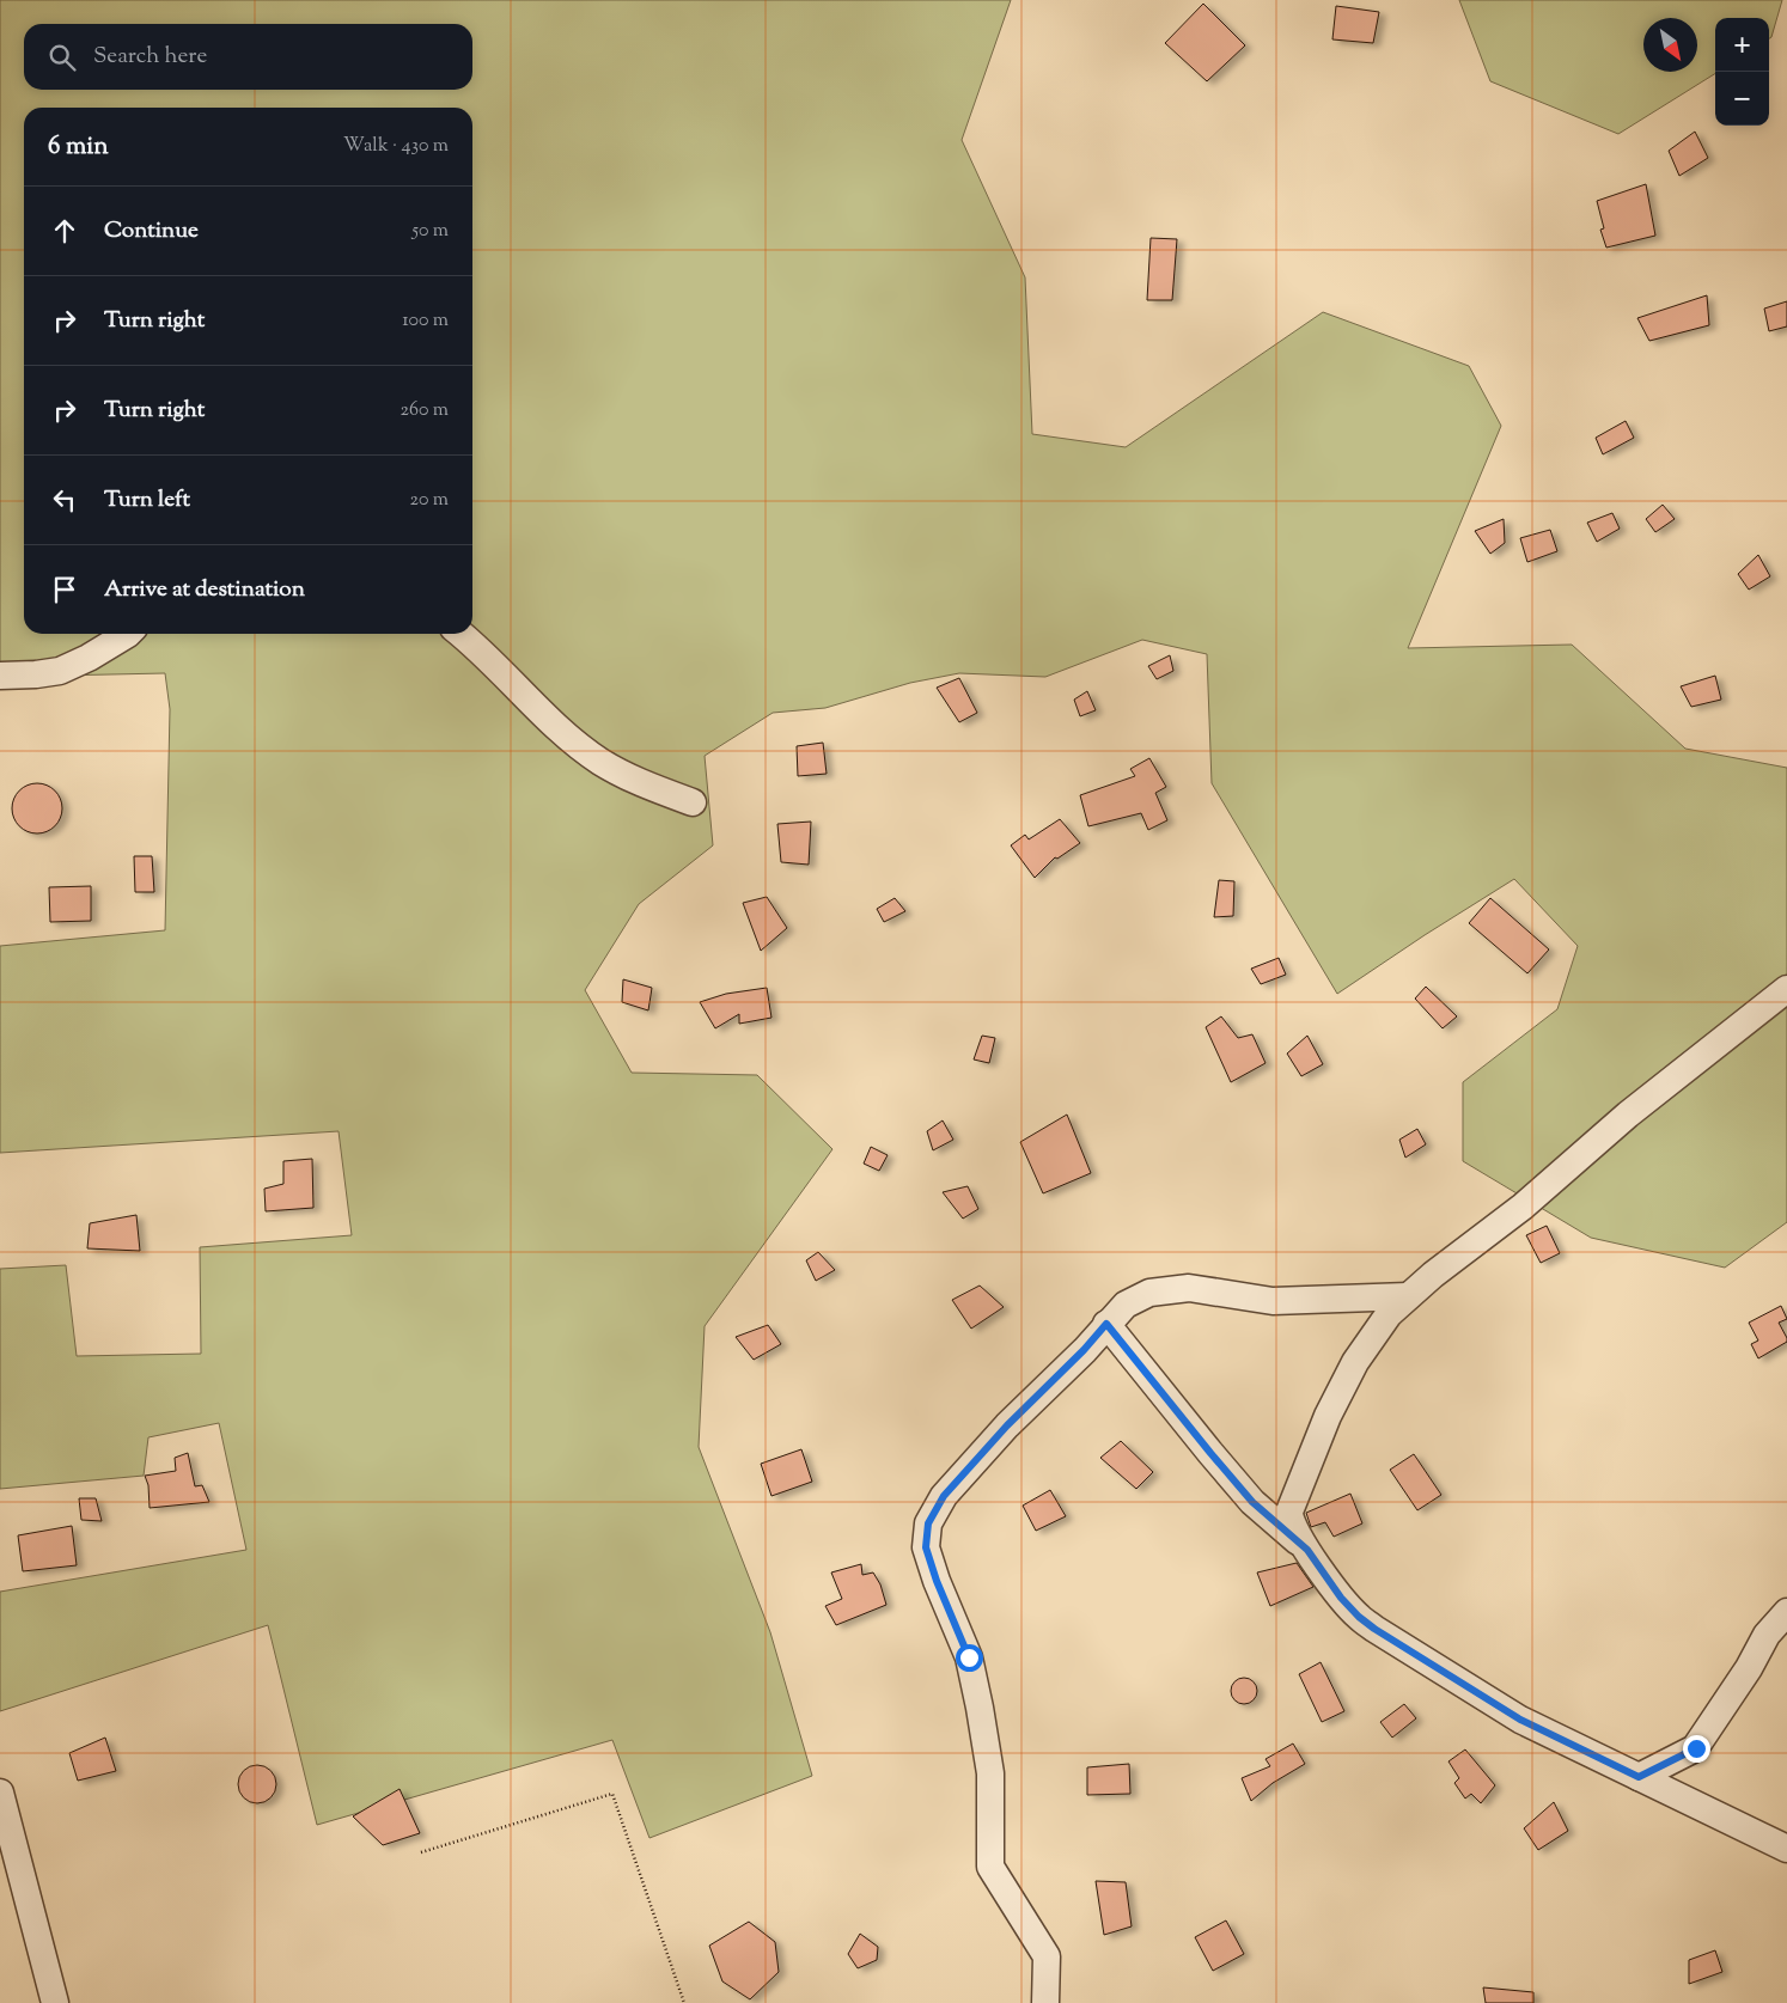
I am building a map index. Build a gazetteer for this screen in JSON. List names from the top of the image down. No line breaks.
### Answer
{"north":"bottom right","page":{"map_buttons":["+","−"],"search":"Search here","heading":["6 min","Walk · 430 m"],"list":[["Continue","50 m"],["Turn right","100 m"],["Turn right","260 m"],["Turn left","20 m"],"Arrive at destination"]}}
